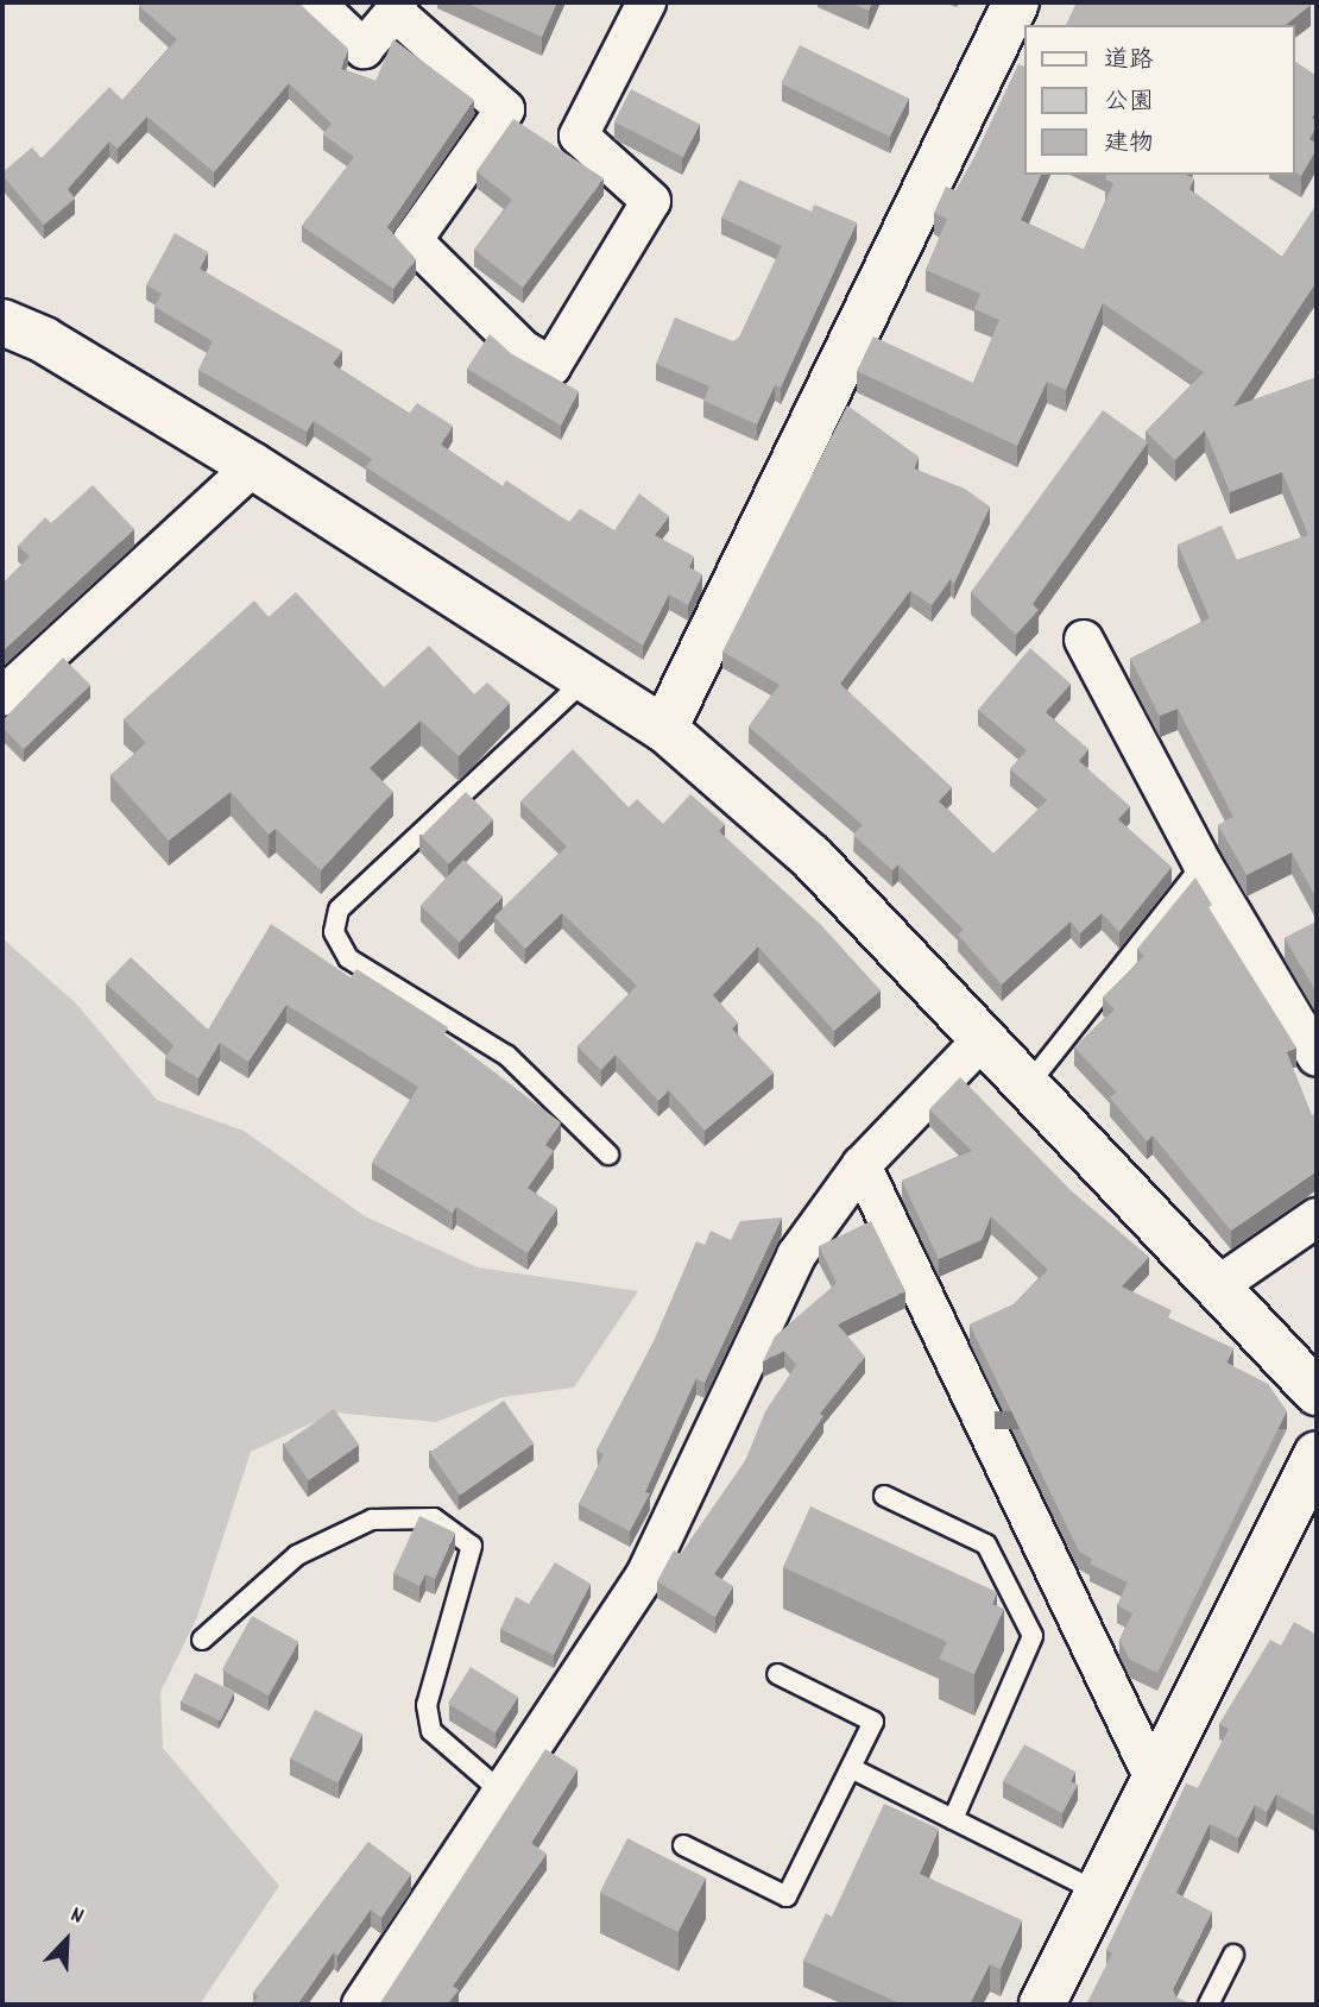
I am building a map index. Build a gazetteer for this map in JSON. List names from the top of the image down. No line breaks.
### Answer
{"legend":["道路","公園","建物"],"north":"top right"}
